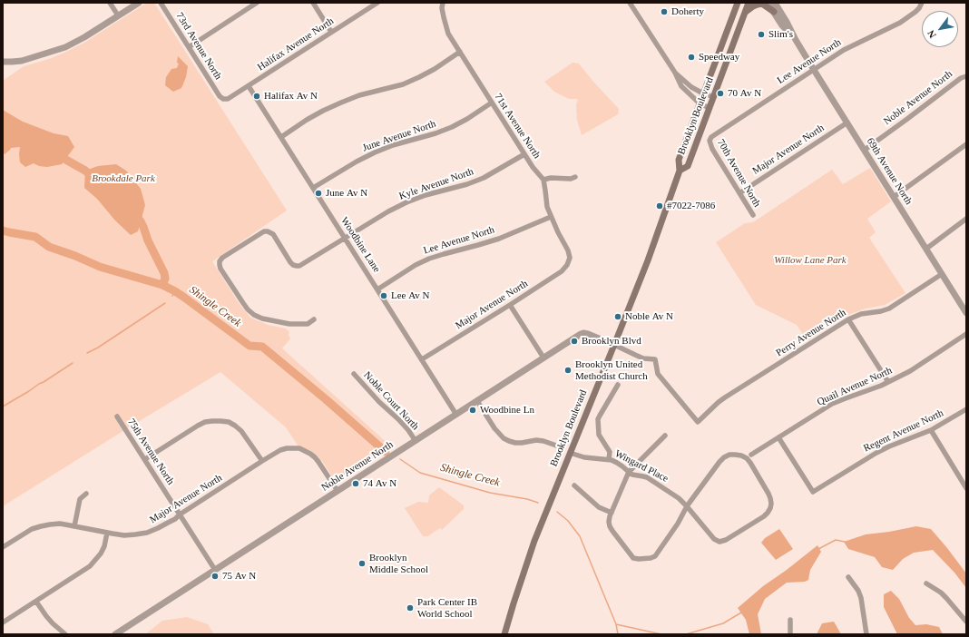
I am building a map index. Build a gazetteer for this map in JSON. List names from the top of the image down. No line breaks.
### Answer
{"streets":{"main road":["Brooklyn Boulevard"],"street":["Halifax Avenue North","73rd Avenue North","Lee Avenue North","Noble Avenue North","71st Avenue North","June Avenue North","Major Avenue North","69th Avenue North","70th Avenue North","Kyle Avenue North","Woodbine Lane","Perry Avenue North","Quail Avenue North","Noble Court North","Regent Avenue North","75th Avenue North","Wingard Place"]},"crossings":[["Halifax Avenue North","73rd Avenue North"],["Halifax Avenue North","Woodbine Lane"],["Lee Avenue North","71st Avenue North"],["Lee Avenue North","69th Avenue North"],["Lee Avenue North","70th Avenue North"],["Lee Avenue North","Woodbine Lane"],["Noble Avenue North","Brooklyn Boulevard"],["Noble Avenue North","Major Avenue North"],["Noble Avenue North","69th Avenue North"],["Noble Avenue North","Woodbine Lane"],["Noble Avenue North","Perry Avenue North"],["Noble Avenue North","Noble Court North"],["Noble Avenue North","75th Avenue North"],["Brooklyn Boulevard","Perry Avenue North"],["Brooklyn Boulevard","Wingard Place"],["71st Avenue North","June Avenue North"],["71st Avenue North","Major Avenue North"],["71st Avenue North","Kyle Avenue North"],["June Avenue North","Woodbine Lane"],["Major Avenue North","69th Avenue North"],["Major Avenue North","70th Avenue North"],["Major Avenue North","Woodbine Lane"],["Major Avenue North","75th Avenue North"],["69th Avenue North","Perry Avenue North"],["Kyle Avenue North","Woodbine Lane"],["Quail Avenue North","Regent Avenue North"]],"water":["Shingle Creek"],"parks":["Brookdale Park","Willow Lane Park"],"places":["Doherty","Slim's","Speedway","70 Av N","Halifax Av N","June Av N","#7022-7086","Lee Av N","Noble Av N","Brooklyn Blvd","Brooklyn United Methodist Church","Woodbine Ln","74 Av N","Brooklyn Middle School","75 Av N","Park Center IB World School"],"north":"bottom left"}
